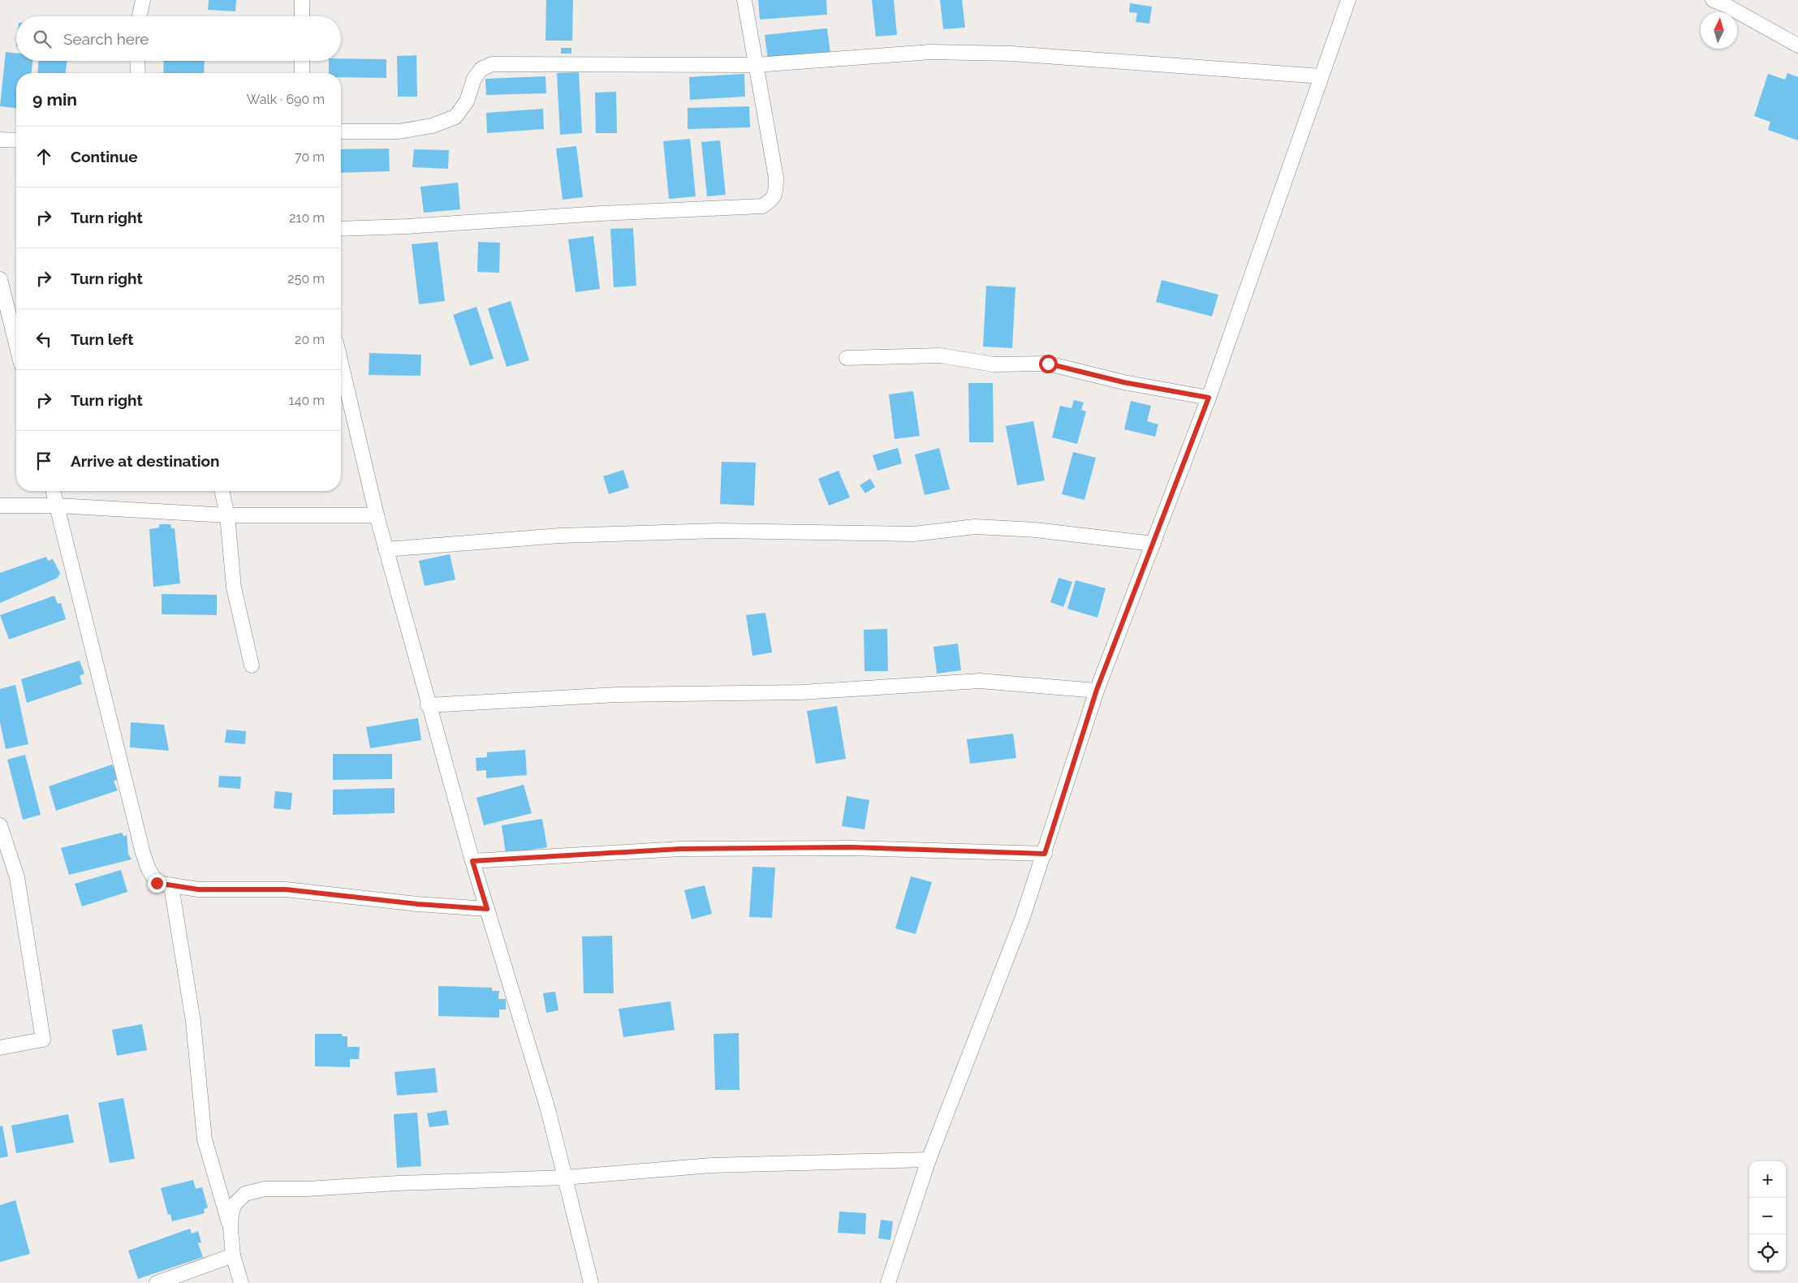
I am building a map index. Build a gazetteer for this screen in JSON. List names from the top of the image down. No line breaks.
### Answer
{"north":"top","page":{"search":"Search here","heading":["9 min","Walk · 690 m"],"list":[["Continue","70 m"],["Turn right","210 m"],["Turn right","250 m"],["Turn left","20 m"],["Turn right","140 m"],"Arrive at destination"],"map_buttons":["+","−"]}}
